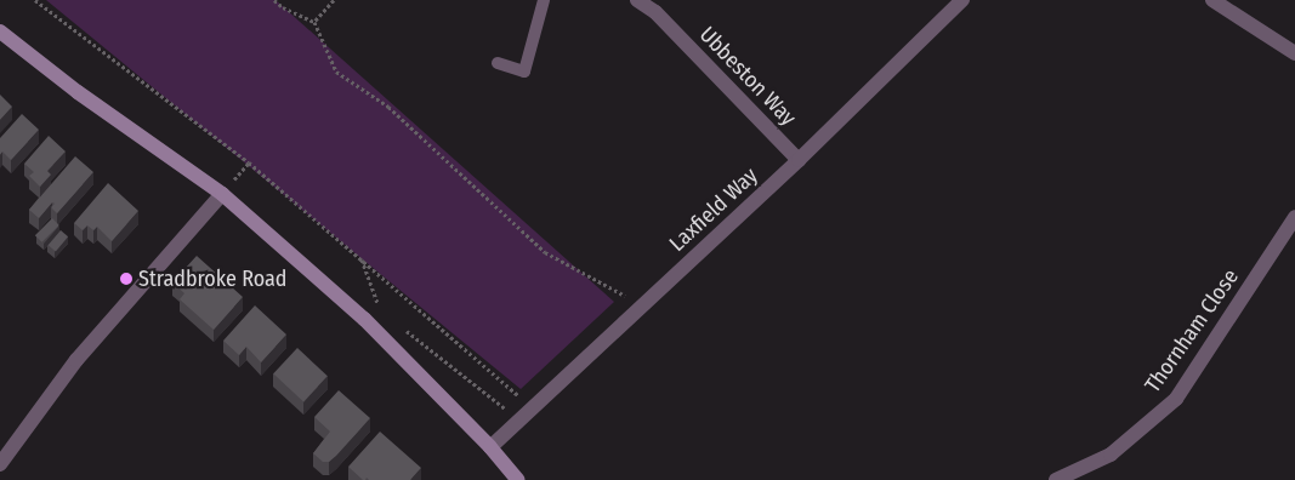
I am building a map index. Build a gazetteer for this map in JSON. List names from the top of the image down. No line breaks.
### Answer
{"streets":{"street":["Ubbeston Way","Laxfield Way","Thornham Close"]},"crossings":[["Ubbeston Way","Laxfield Way"]],"places":["Stradbroke Road"]}
